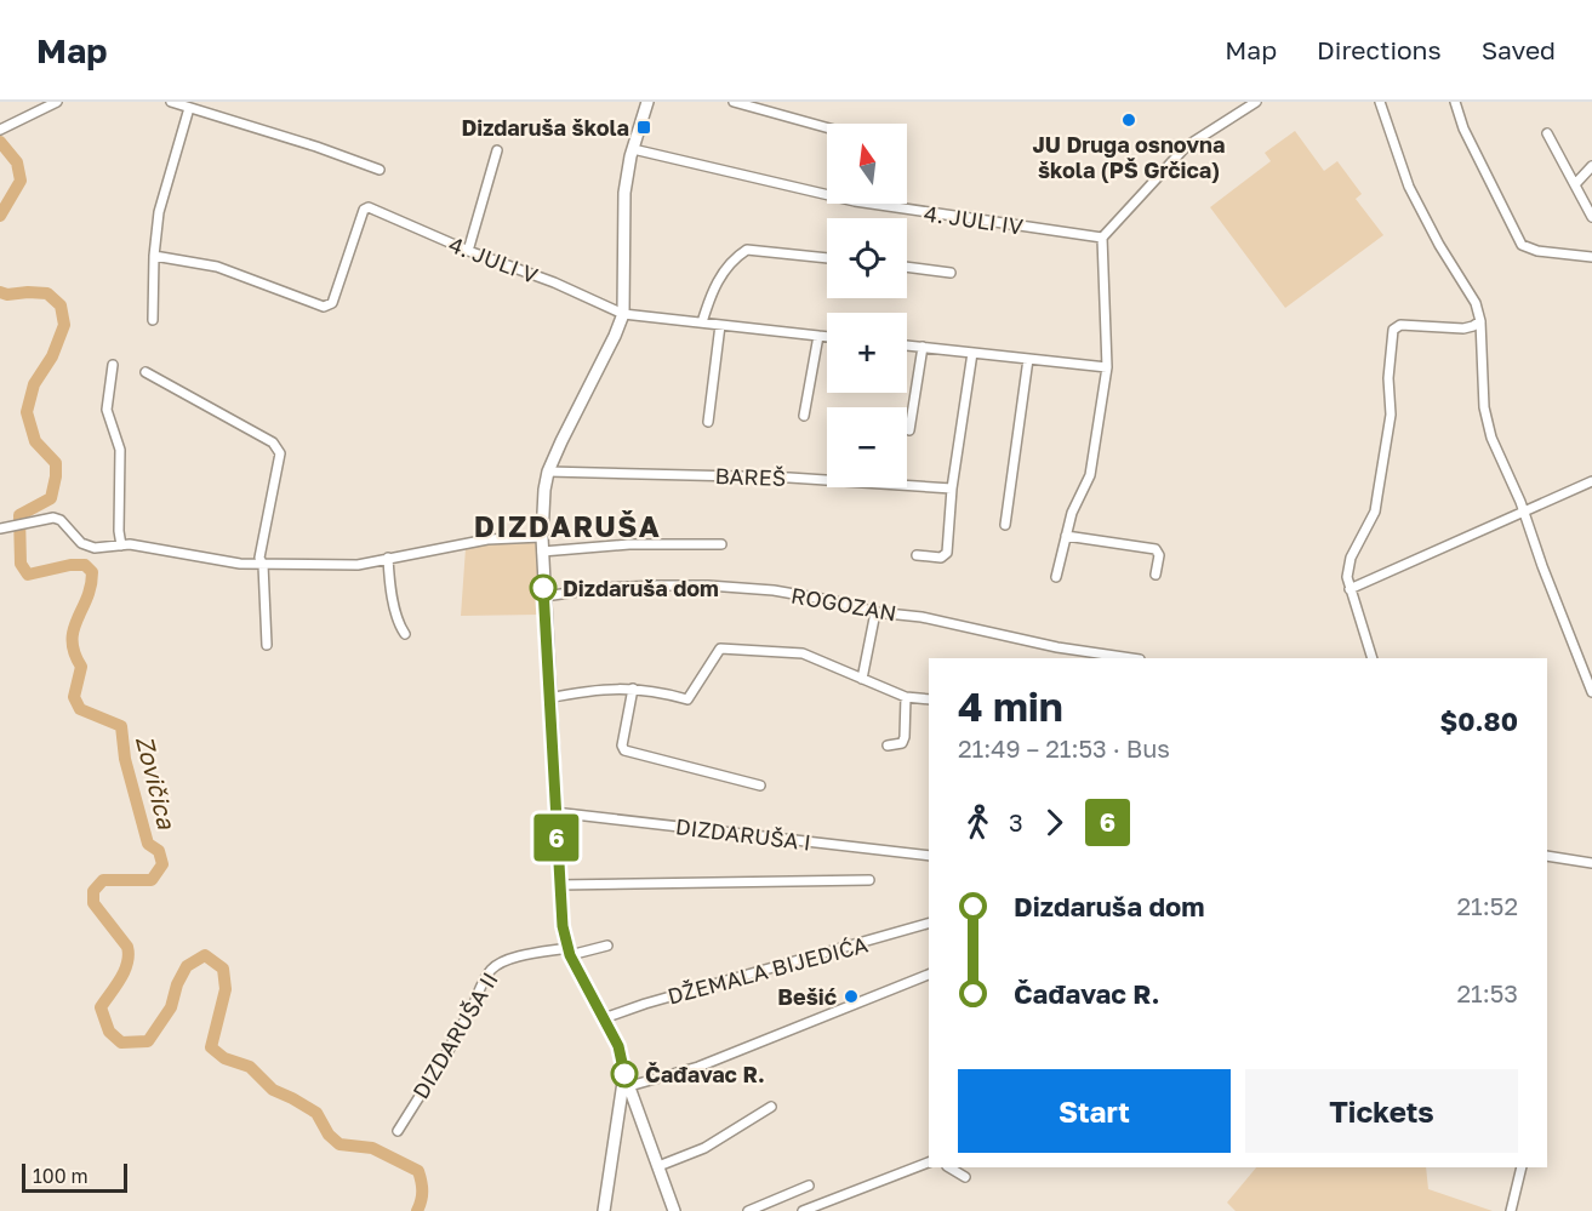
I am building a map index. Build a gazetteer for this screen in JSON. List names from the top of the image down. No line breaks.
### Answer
{"streets":{"street":["4. JULI IV","4. JULI V","BAREŠ","ROGOZAN","DIZDARUŠA I","DŽEMALA BIJEDIĆA","DIZDARUŠA II"]},"districts":["DIZDARUŠA"],"water":["Zovičica"],"places":{"other":["JU Druga osnovna škola (PŠ Grčica)","Dizdaruša dom","Bešić","Čađavac R."],"transit":["Dizdaruša škola"]},"lines":["bus line 6"],"scale_bar":"100 m","north":"top","page":{"header":"Map","nav":["Map","Directions","Saved"],"on_map":"6","map_buttons":["+","−"],"heading":["4 min","21:49 – 21:53 · Bus","$0.80"],"legs":["3","6"],"list":[{"name":"Dizdaruša dom","value":"21:52"},{"name":"Čađavac R.","value":"21:53"}],"buttons":["Start","Tickets"],"scale":"100 m"}}
